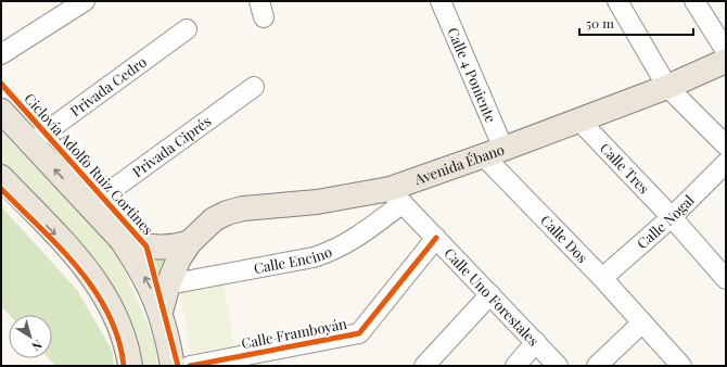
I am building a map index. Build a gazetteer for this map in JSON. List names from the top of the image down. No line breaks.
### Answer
{"streets":{"main road":["Avenida Ébano"],"street":["Calle 4 Poniente","Privada Cedro","Privada Ciprés","Calle Tres","Calle Nogal","Calle Dos","Calle Encino","Calle Uno Forestales","Calle Framboyán"],"cycle path":["Ciclovía Adolfo Ruiz Cortines"]},"crossings":[["Calle 4 Poniente","Avenida Ébano"],["Calle 4 Poniente","Calle Dos"],["Avenida Ébano","Calle Tres"],["Avenida Ébano","Calle Dos"],["Avenida Ébano","Calle Encino"],["Avenida Ébano","Calle Uno Forestales"],["Calle Tres","Calle Nogal"],["Calle Nogal","Calle Dos"],["Calle Encino","Calle Uno Forestales"],["Calle Uno Forestales","Calle Framboyán"]],"scale_bar":"50 m","north":"bottom right"}
